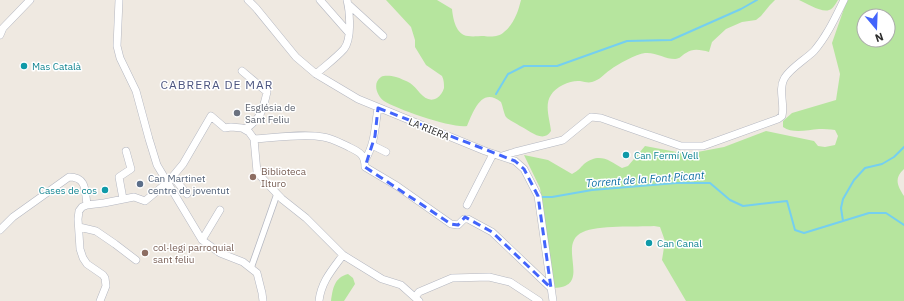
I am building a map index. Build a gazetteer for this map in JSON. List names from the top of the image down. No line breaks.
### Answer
{"streets":{"street":["LA RIERA"]},"districts":["CABRERA DE MAR"],"water":["Torrent de la Font Picant"],"places":["Mas Català","Església de Sant Feliu","Can Fermí Vell","Biblioteca Ilturo","Can Martinet centre de joventut","Cases de cos","Can Canal","col·legi parroquial sant feliu"],"north":"bottom"}
